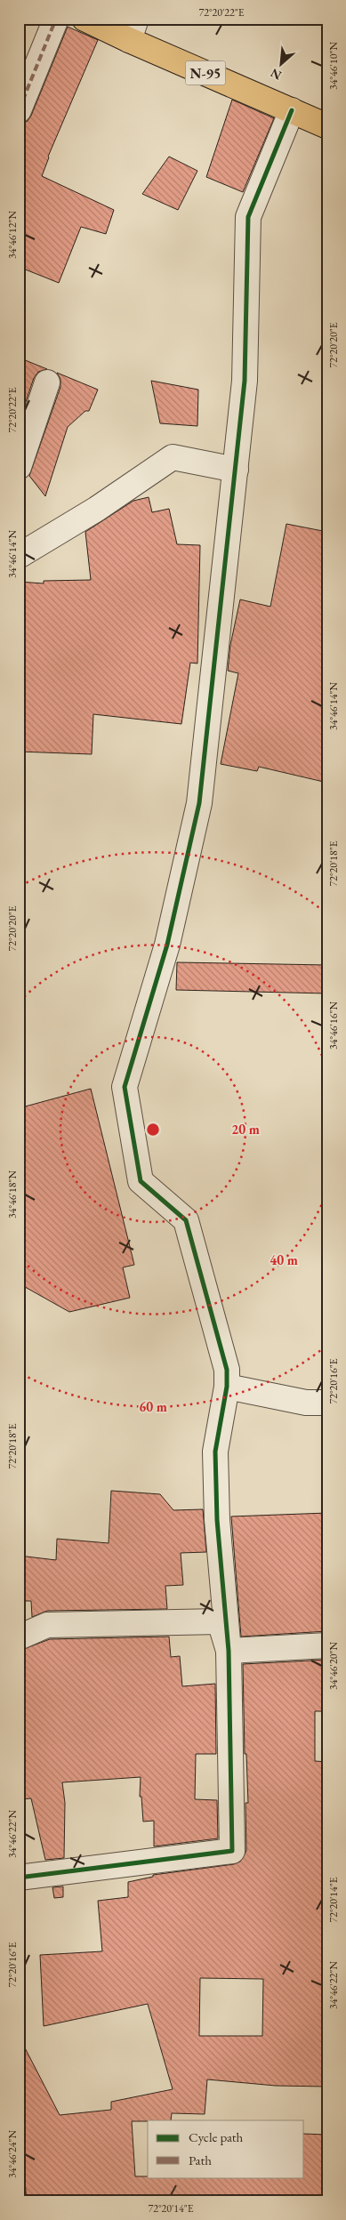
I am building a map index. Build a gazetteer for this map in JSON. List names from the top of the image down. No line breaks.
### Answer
{"streets":{"main road":["N-95"]},"legend":["Cycle path","Path"],"north":"bottom left","coordinates":["72°20'22\"E","34°46'10\"N","34°46'12\"N","72°20'20\"E","34°46'14\"N","72°20'18\"E","34°46'16\"N","34°46'18\"N","72°20'16\"E","34°46'20\"N","34°46'22\"N","72°20'14\"E","34°46'24\"N"],"rings":["20 m","40 m","60 m"]}
